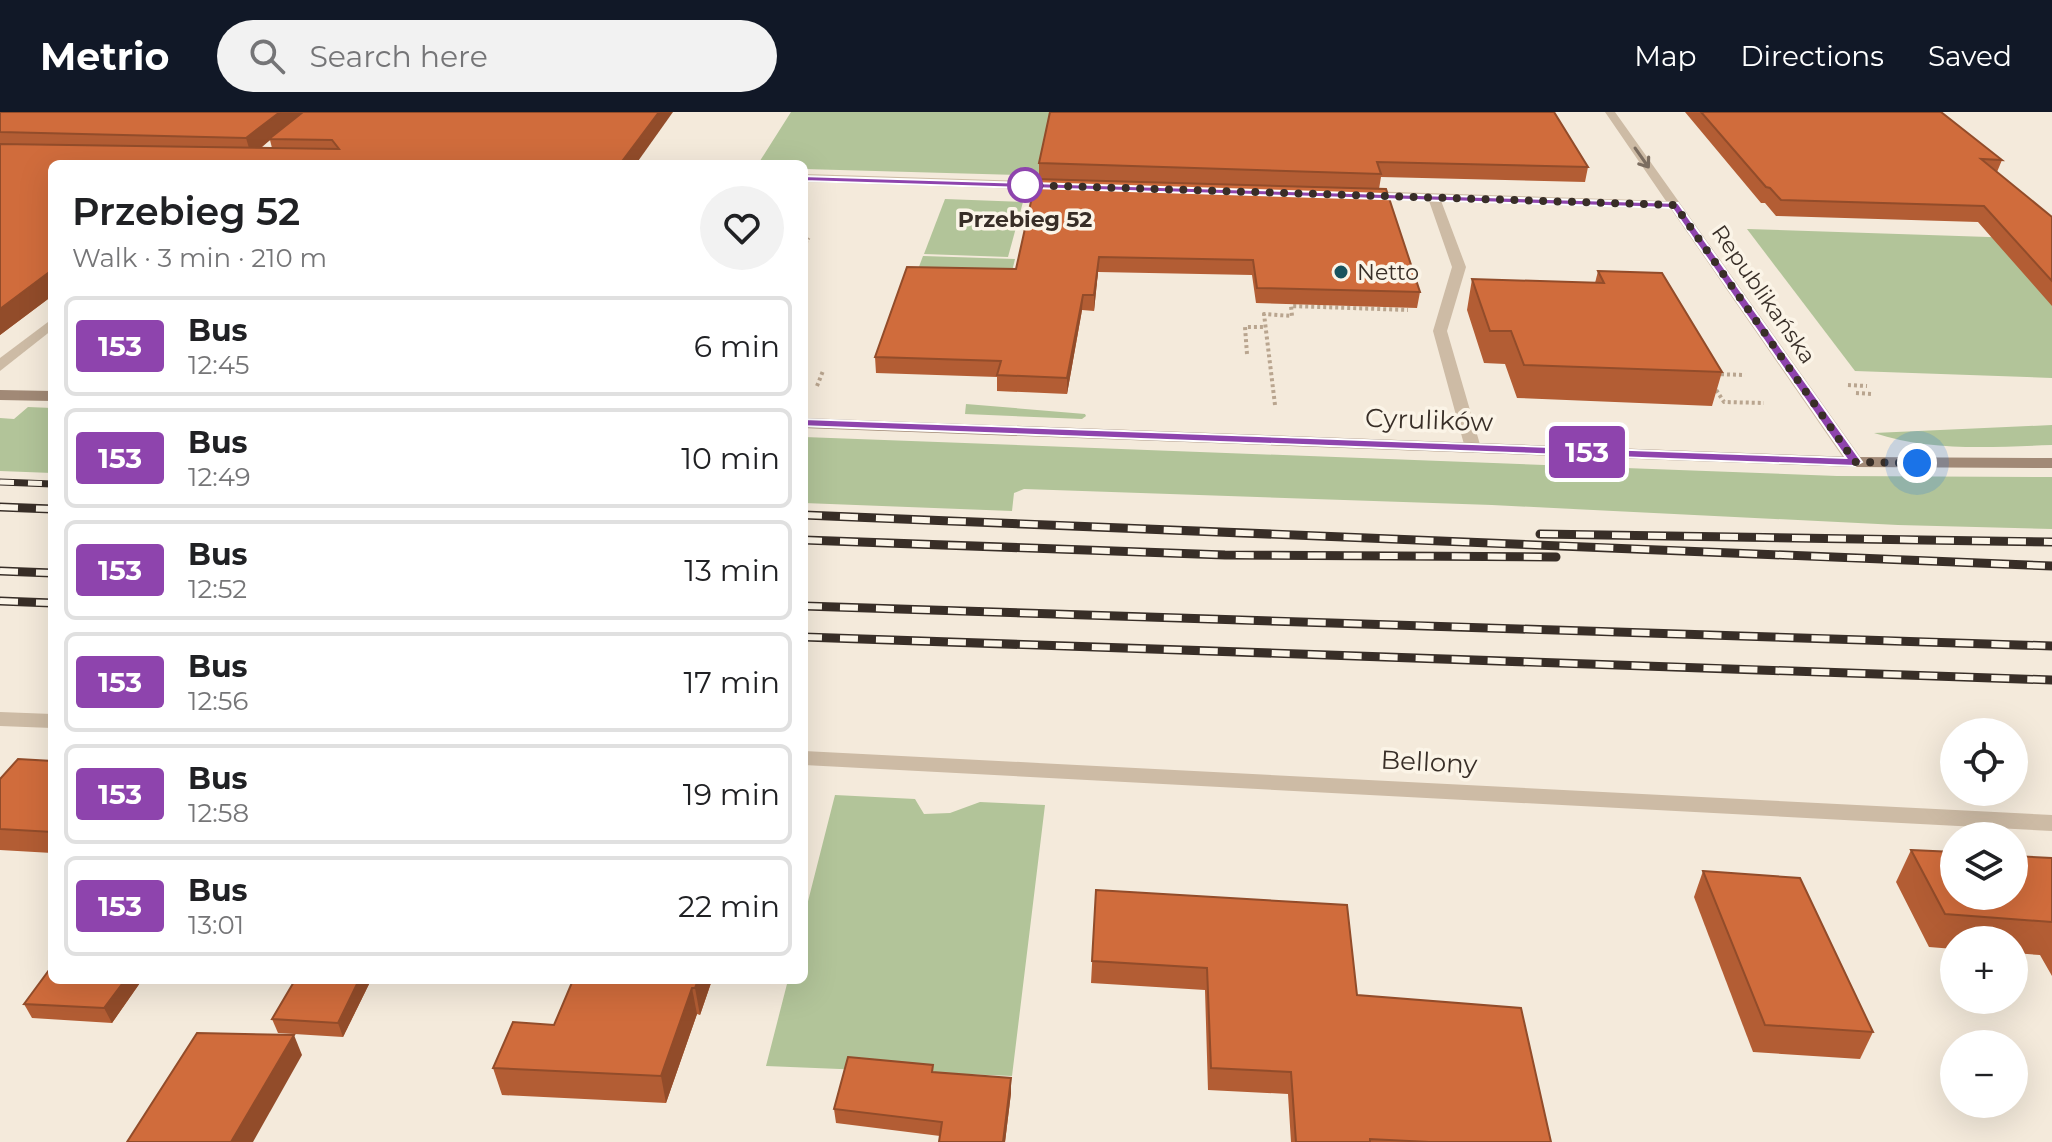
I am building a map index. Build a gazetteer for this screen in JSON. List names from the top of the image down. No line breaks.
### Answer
{"streets":{"main road":["Cyrulików"],"street":["Republikańska","Bellony"]},"crossings":[["Republikańska","Cyrulików"]],"places":["Przebieg 52","Netto"],"lines":["bus line 153"],"page":{"header":"Metrio","search":"Search here","nav":["Map","Directions","Saved"],"on_map":"153","heading":["Przebieg 52","Walk · 3 min · 210 m"],"list":[{"mark":"153","name":"Bus","note":"12:45","value":"6 min"},{"mark":"153","name":"Bus","note":"12:49","value":"10 min"},{"mark":"153","name":"Bus","note":"12:52","value":"13 min"},{"mark":"153","name":"Bus","note":"12:56","value":"17 min"},{"mark":"153","name":"Bus","note":"12:58","value":"19 min"},{"mark":"153","name":"Bus","note":"13:01","value":"22 min"}],"map_buttons":["+","−"]}}
